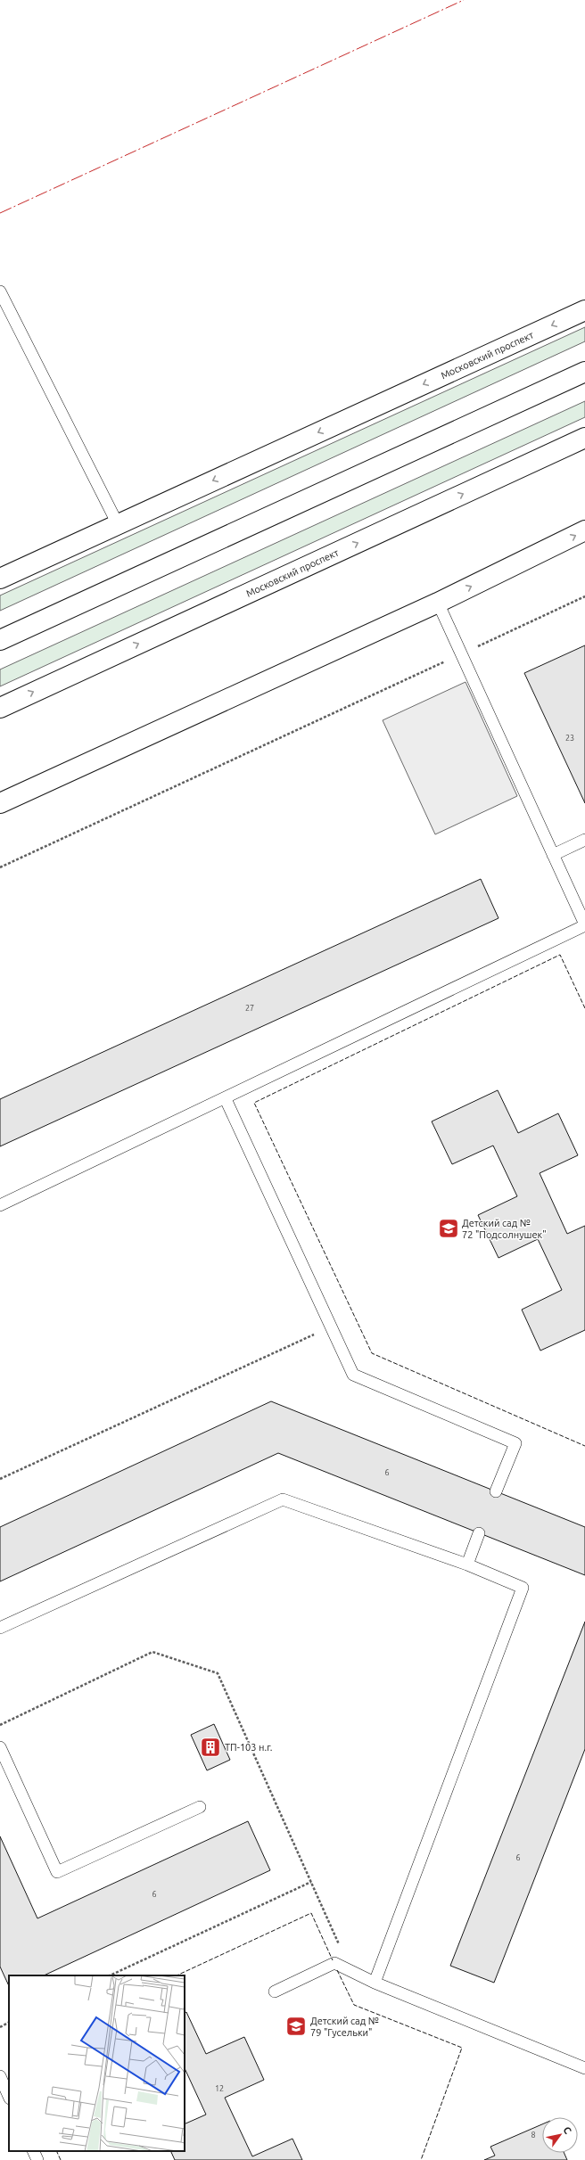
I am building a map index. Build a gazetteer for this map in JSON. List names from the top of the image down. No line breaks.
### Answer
{"streets":{"main road":["Московский проспект"]},"places":{"school or university":["Детский сад № 72 \"Подсолнушек\"","Детский сад № 79 \"Гусельки\""],"building":["ТП-103 н.г."]},"house_numbers":["23","27","6","6","6","12","8"],"north":"top right"}
